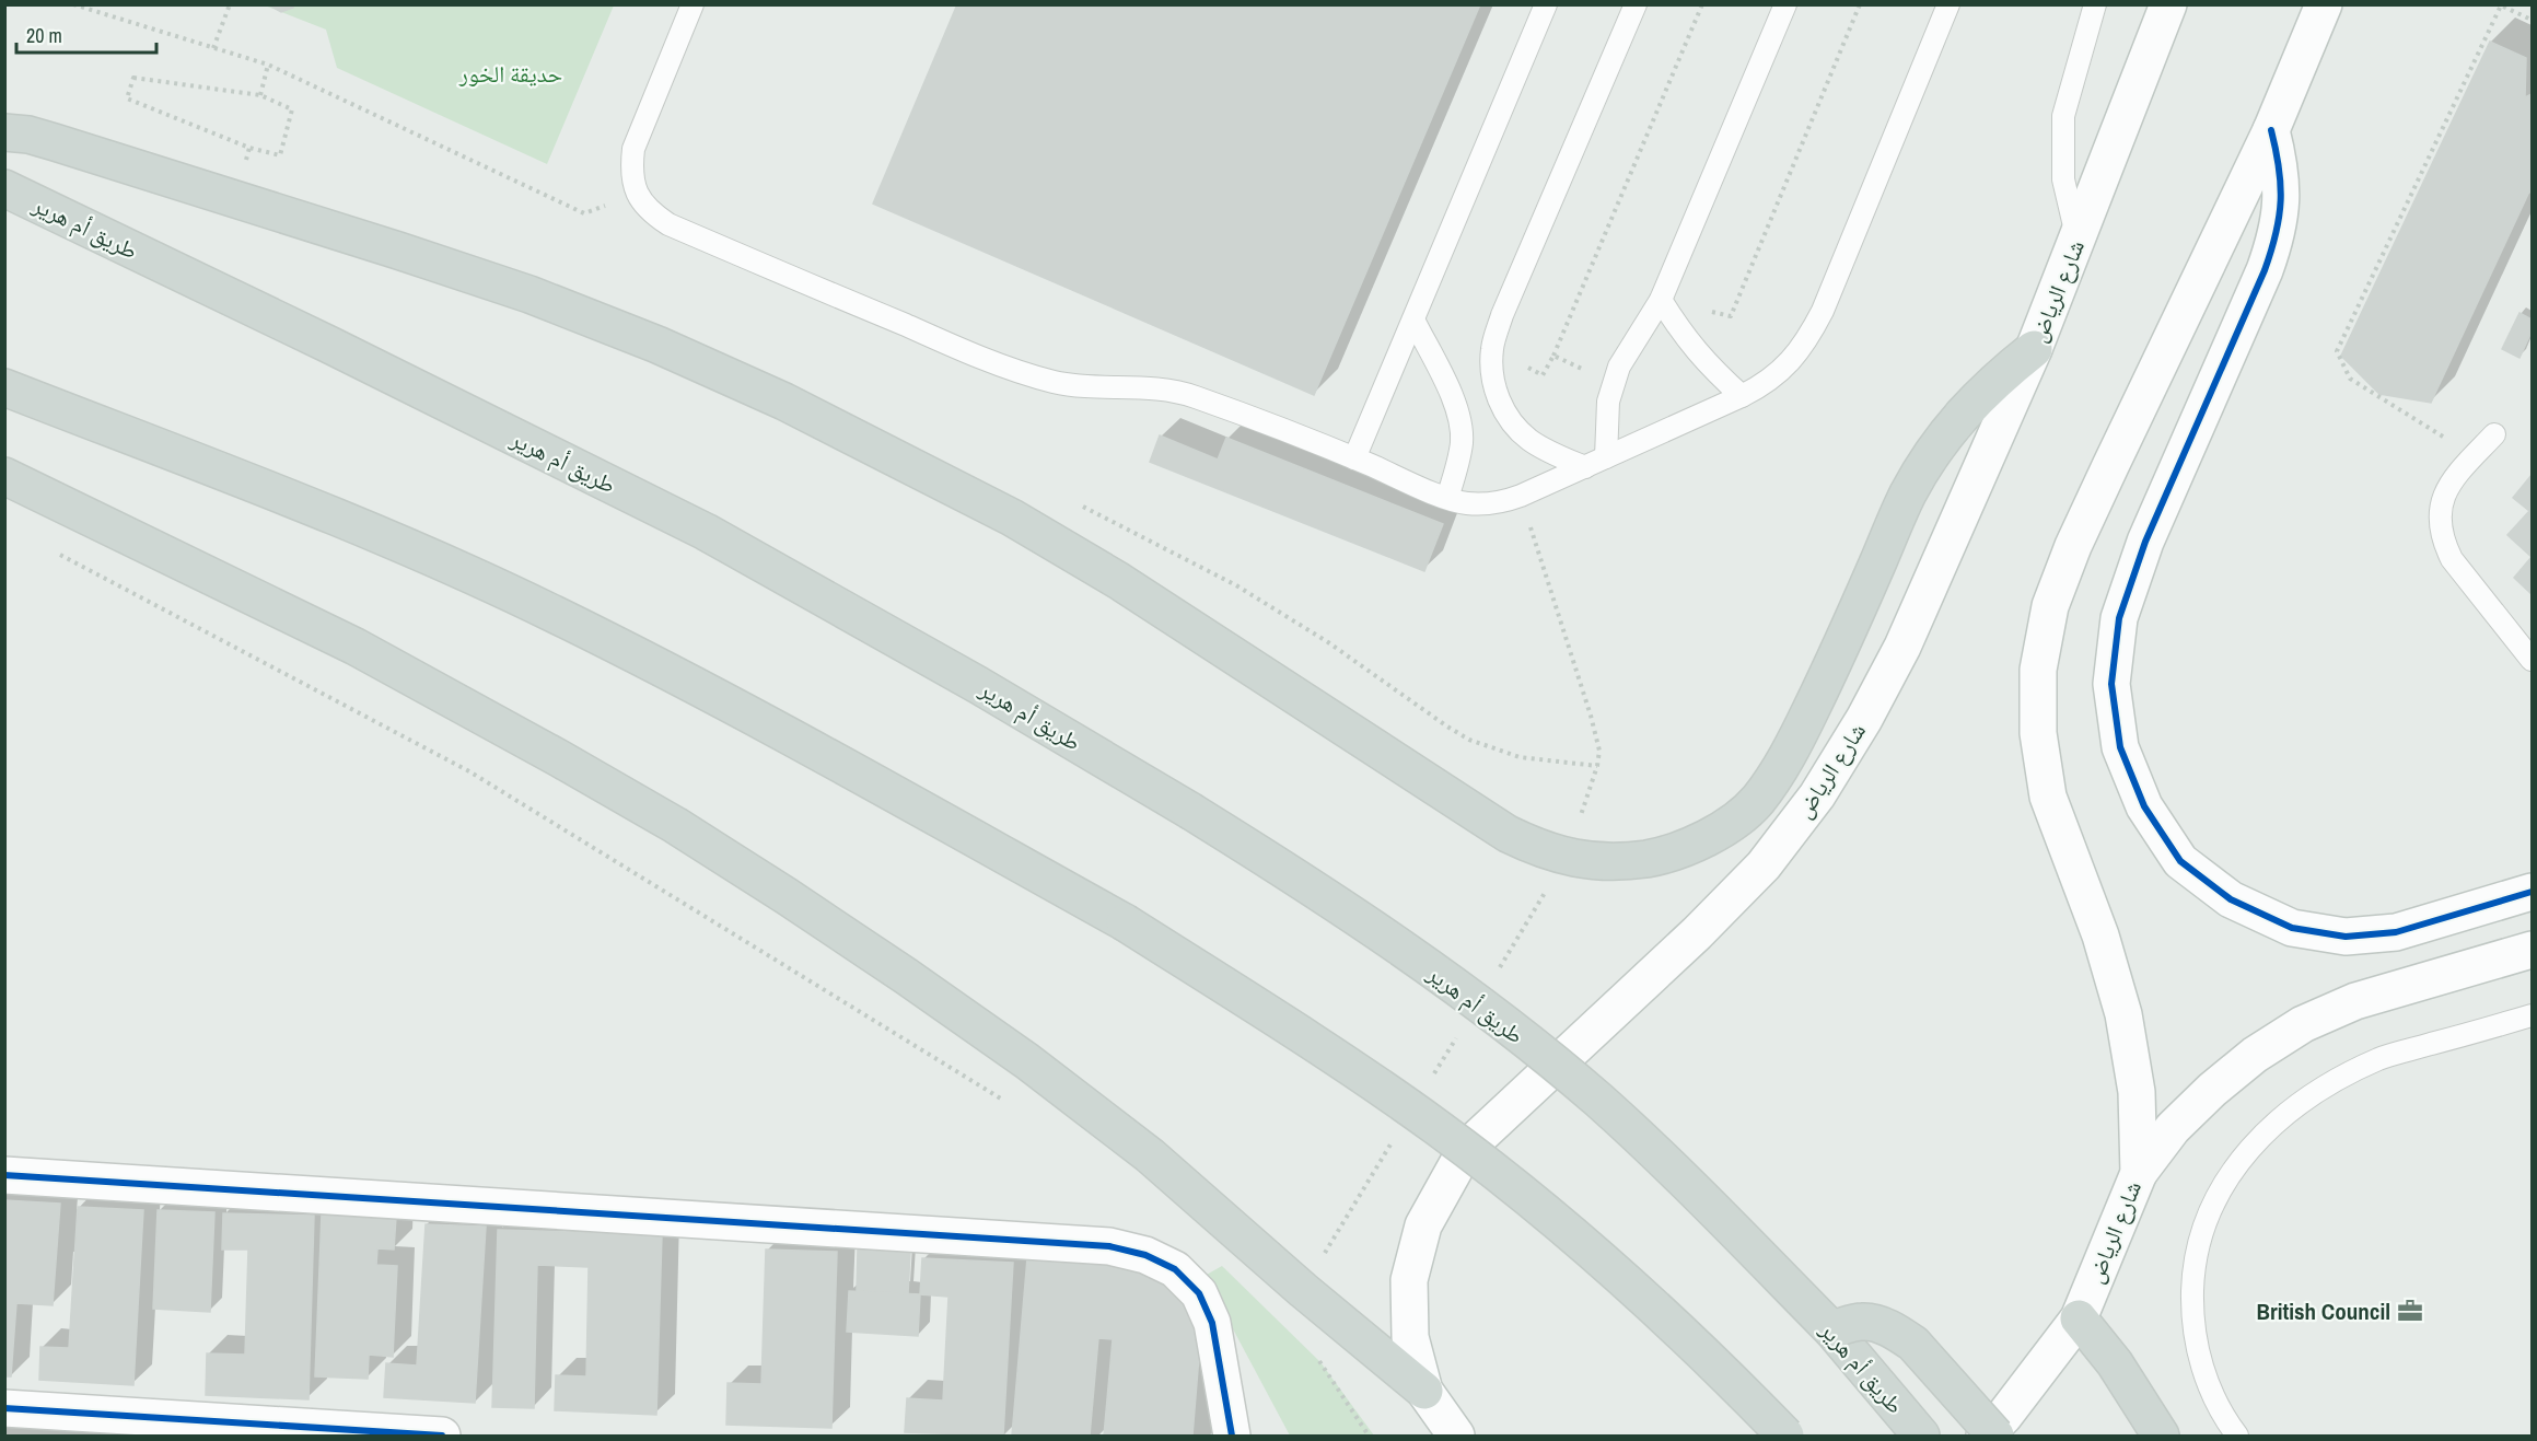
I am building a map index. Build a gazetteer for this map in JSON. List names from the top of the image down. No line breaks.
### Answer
{"streets":{"main road":["طريق أم هرير"],"street":["شارع الرياض"]},"parks":["حديقة الخور"],"places":{"office":["British Council"]},"scale_bar":"20 m"}
